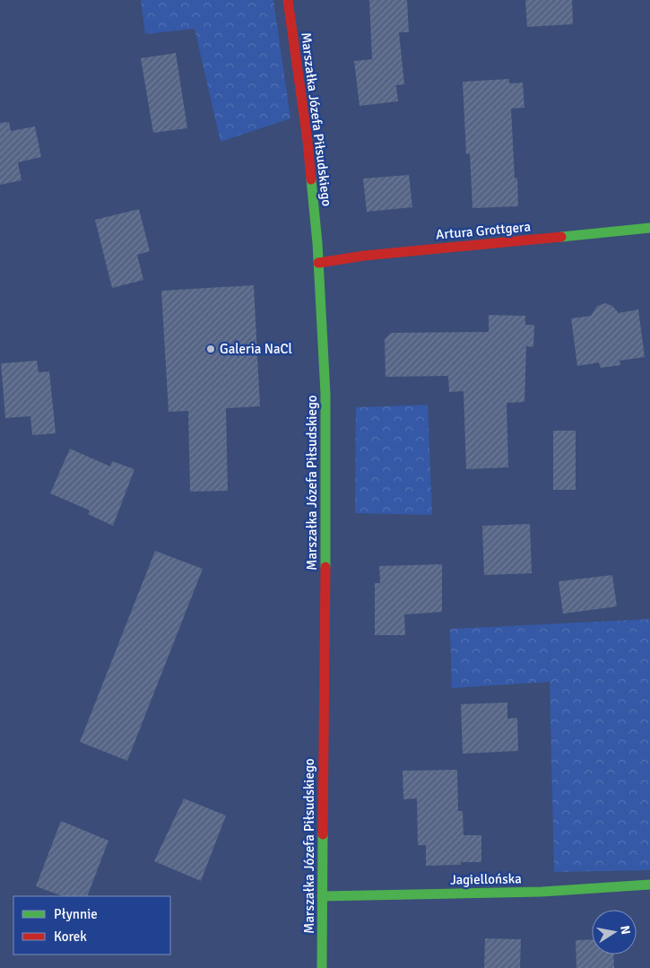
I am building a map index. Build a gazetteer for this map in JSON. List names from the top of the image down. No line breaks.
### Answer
{"streets":{"main road":["Marszałka Józefa Piłsudskiego","Artura Grottgera","Jagiellońska"]},"crossings":[["Marszałka Józefa Piłsudskiego","Artura Grottgera"],["Marszałka Józefa Piłsudskiego","Jagiellońska"]],"places":["Galeria NaCl"],"legend":["Płynnie","Korek"],"north":"right"}
